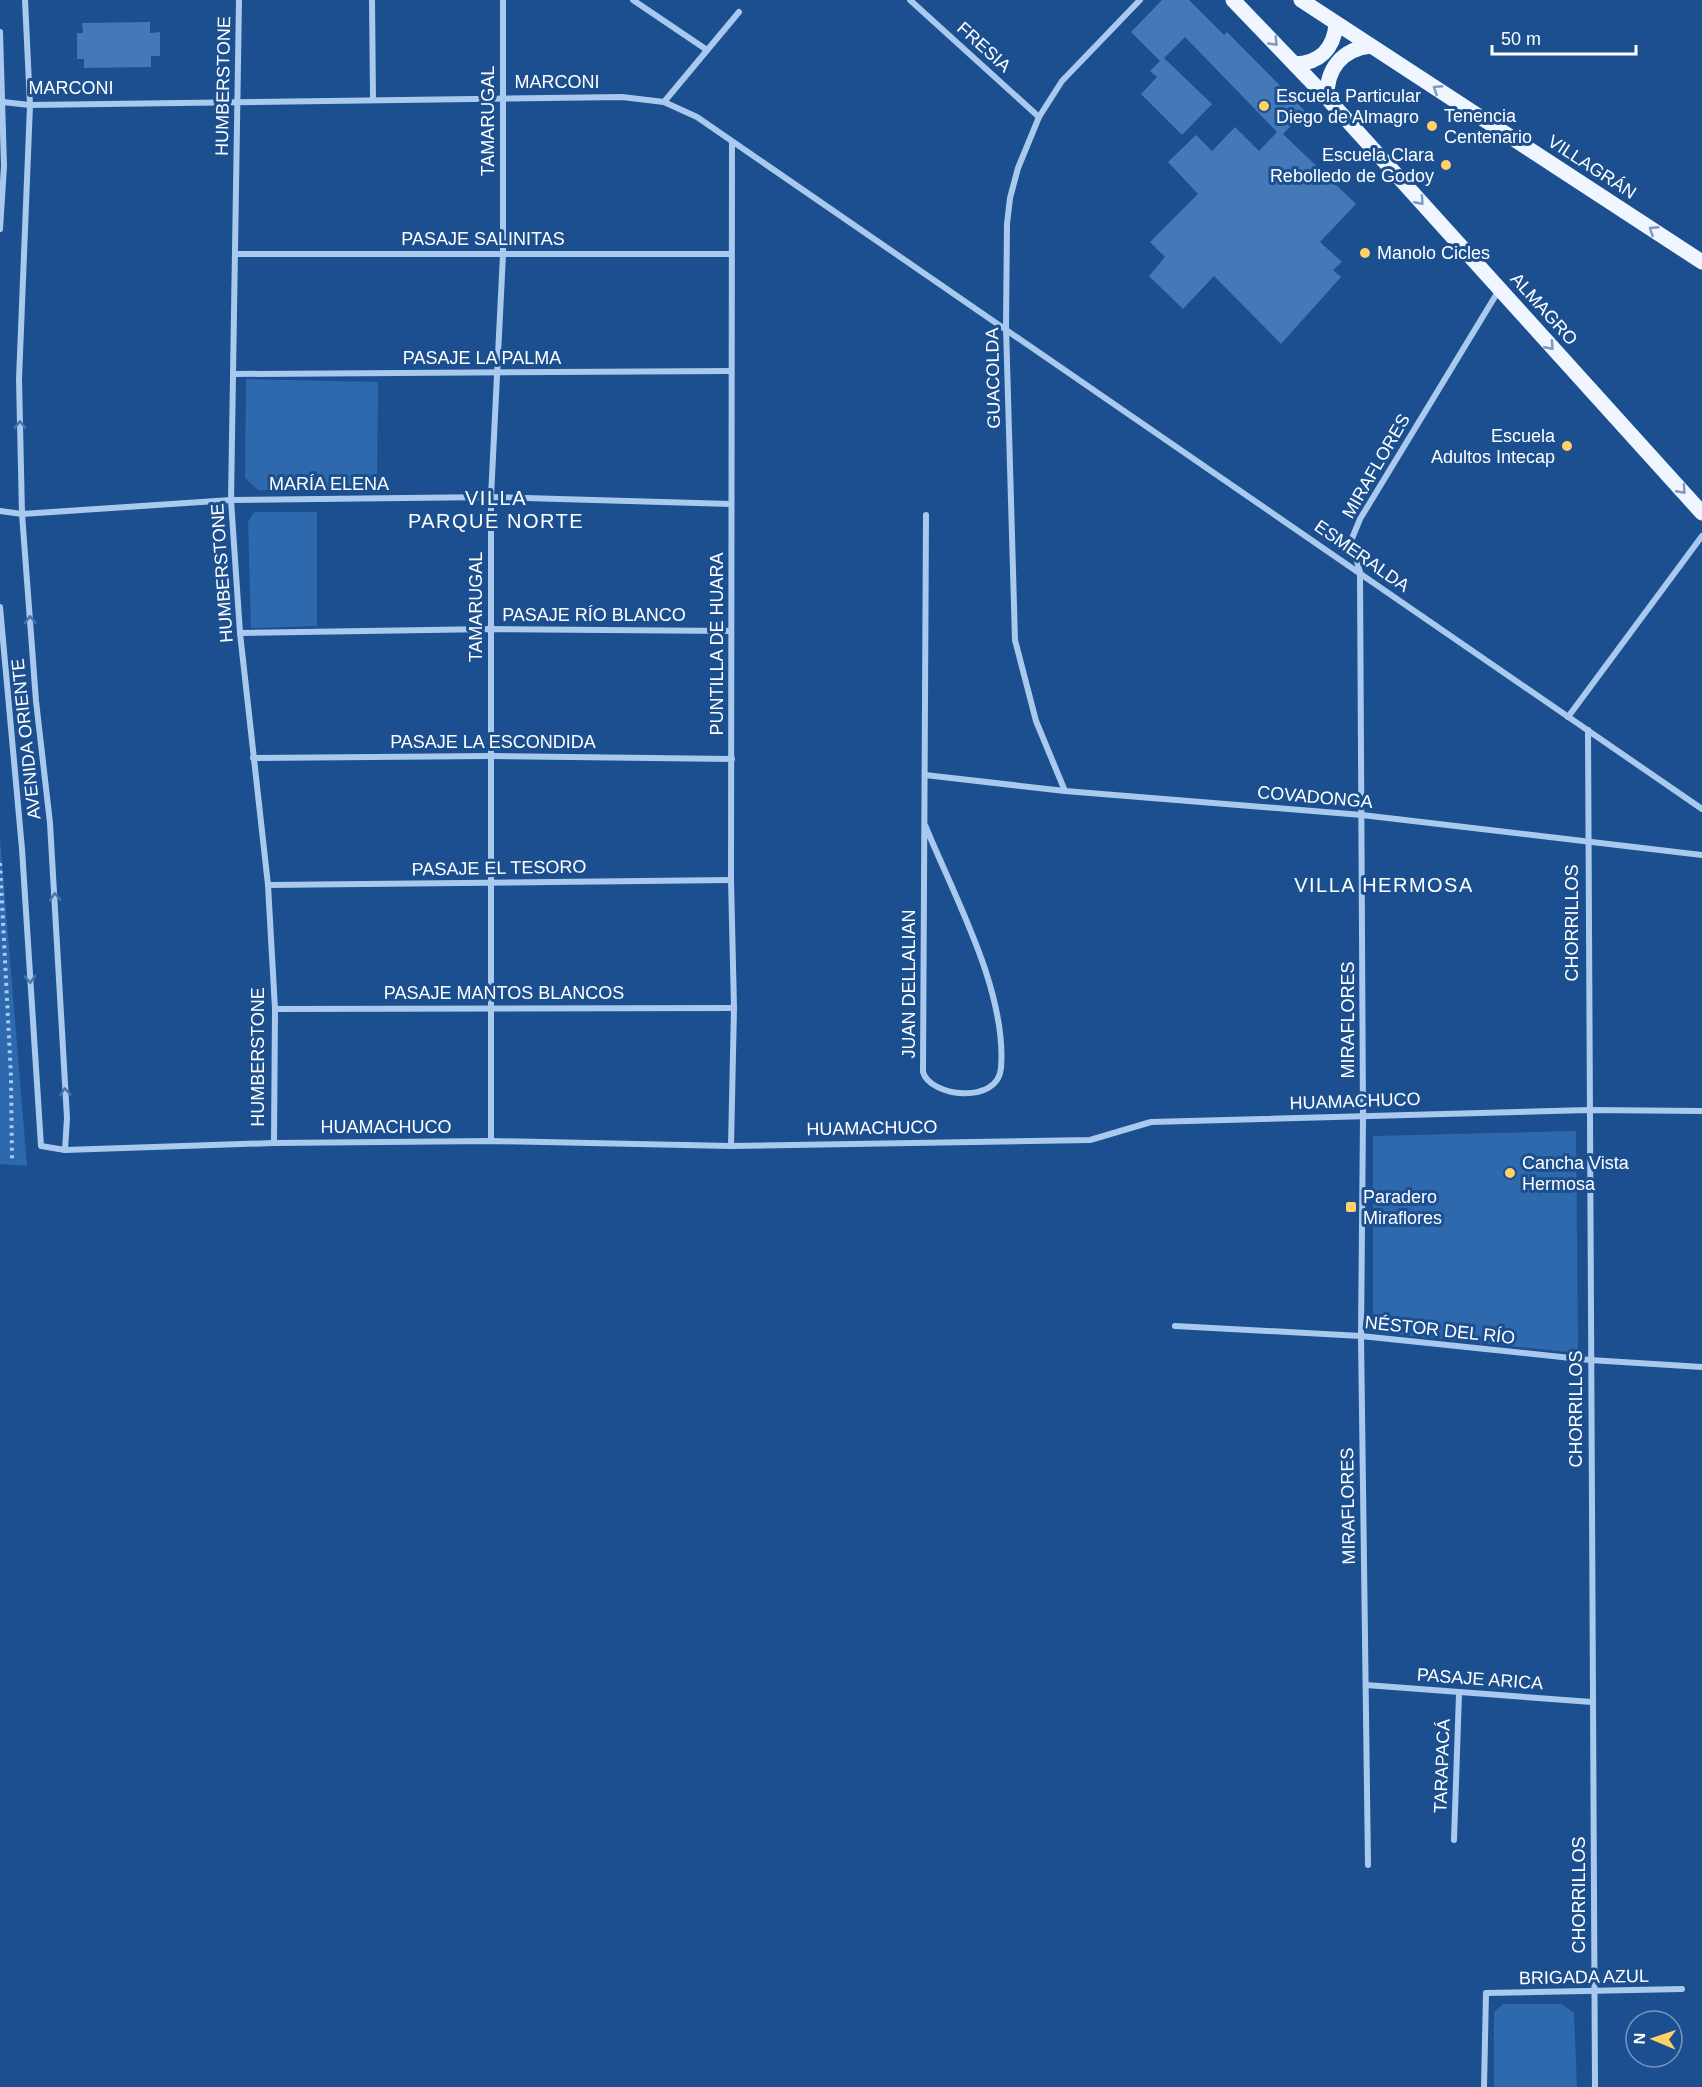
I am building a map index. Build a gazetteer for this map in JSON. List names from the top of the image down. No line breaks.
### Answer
{"streets":{"main road":["VILLAGRÁN","ALMAGRO"],"street":["FRESIA","MARCONI","HUMBERSTONE","TAMARUGAL","PASAJE SALINITAS","PASAJE LA PALMA","GUACOLDA","MIRAFLORES","MARÍA ELENA","ESMERALDA","PASAJE RÍO BLANCO","PUNTILLA DE HUARA","AVENIDA ORIENTE","PASAJE LA ESCONDIDA","COVADONGA","PASAJE EL TESORO","CHORRILLOS","JUAN DELLALIAN","PASAJE MANTOS BLANCOS","HUAMACHUCO","NÉSTOR DEL RÍO","PASAJE ARICA","TARAPACÁ","BRIGADA AZUL"]},"crossings":[["FRESIA","GUACOLDA"],["MARCONI","HUMBERSTONE"],["MARCONI","TAMARUGAL"],["MARCONI","GUACOLDA"],["MARCONI","ESMERALDA"],["MARCONI","PUNTILLA DE HUARA"],["MARCONI","AVENIDA ORIENTE"],["HUMBERSTONE","PASAJE SALINITAS"],["HUMBERSTONE","PASAJE LA PALMA"],["HUMBERSTONE","MARÍA ELENA"],["HUMBERSTONE","PASAJE RÍO BLANCO"],["HUMBERSTONE","PASAJE LA ESCONDIDA"],["HUMBERSTONE","PASAJE EL TESORO"],["HUMBERSTONE","PASAJE MANTOS BLANCOS"],["HUMBERSTONE","HUAMACHUCO"],["TAMARUGAL","PASAJE SALINITAS"],["TAMARUGAL","PASAJE LA PALMA"],["TAMARUGAL","MARÍA ELENA"],["TAMARUGAL","PASAJE RÍO BLANCO"],["TAMARUGAL","PASAJE LA ESCONDIDA"],["TAMARUGAL","PASAJE EL TESORO"],["TAMARUGAL","PASAJE MANTOS BLANCOS"],["TAMARUGAL","HUAMACHUCO"],["PASAJE SALINITAS","PUNTILLA DE HUARA"],["ALMAGRO","MIRAFLORES"],["PASAJE LA PALMA","PUNTILLA DE HUARA"],["GUACOLDA","ESMERALDA"],["GUACOLDA","COVADONGA"],["MIRAFLORES","ESMERALDA"],["MIRAFLORES","COVADONGA"],["MIRAFLORES","HUAMACHUCO"],["MIRAFLORES","NÉSTOR DEL RÍO"],["MIRAFLORES","PASAJE ARICA"],["MARÍA ELENA","PUNTILLA DE HUARA"],["MARÍA ELENA","AVENIDA ORIENTE"],["ESMERALDA","CHORRILLOS"],["PASAJE RÍO BLANCO","PUNTILLA DE HUARA"],["PUNTILLA DE HUARA","PASAJE LA ESCONDIDA"],["PUNTILLA DE HUARA","PASAJE EL TESORO"],["PUNTILLA DE HUARA","PASAJE MANTOS BLANCOS"],["PUNTILLA DE HUARA","HUAMACHUCO"],["AVENIDA ORIENTE","HUAMACHUCO"],["COVADONGA","CHORRILLOS"],["COVADONGA","JUAN DELLALIAN"],["CHORRILLOS","HUAMACHUCO"],["CHORRILLOS","NÉSTOR DEL RÍO"],["CHORRILLOS","PASAJE ARICA"],["CHORRILLOS","BRIGADA AZUL"],["PASAJE ARICA","TARAPACÁ"]],"one_way":["VILLAGRÁN","ALMAGRO"],"districts":["VILLA PARQUE NORTE","VILLA HERMOSA"],"places":{"other":["Escuela Particular Diego de Almagro","Tenencia Centenario","Escuela Clara Rebolledo de Godoy","Manolo Cicles","Escuela Adultos Intecap","Cancha Vista Hermosa"],"transit":["Paradero Miraflores"]},"scale_bar":"50 m","north":"left"}
